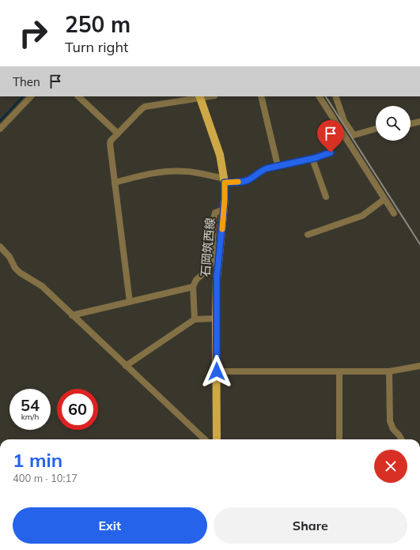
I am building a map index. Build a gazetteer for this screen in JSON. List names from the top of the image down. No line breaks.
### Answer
{"streets":{"main road":["石岡筑西線"]},"page":{"turn":["250 m","Turn right"],"then":"Then","speed":"54 km/h","limit":"60","heading":["1 min","400 m · 10:17"],"buttons":["Exit","Share"]}}
